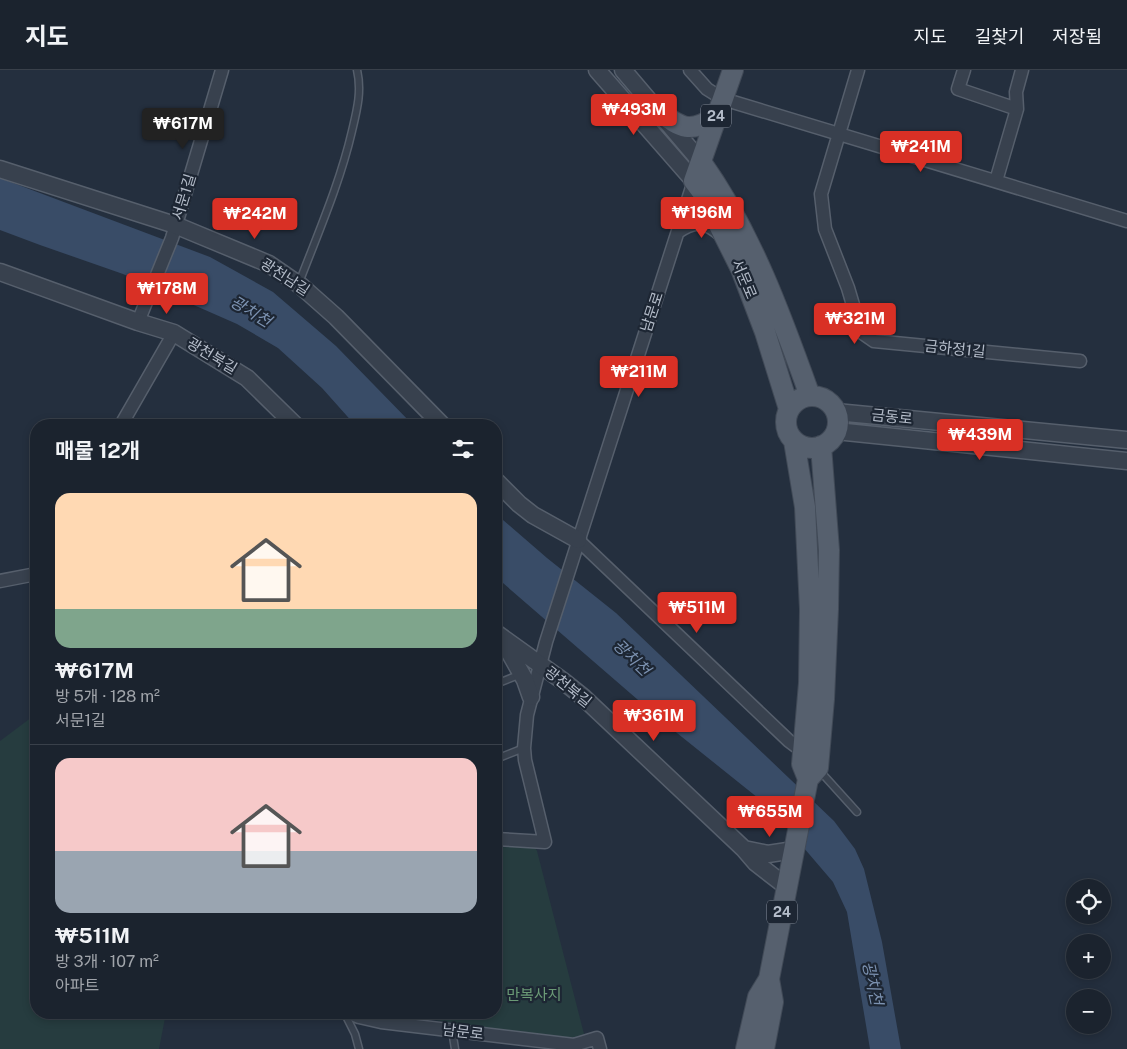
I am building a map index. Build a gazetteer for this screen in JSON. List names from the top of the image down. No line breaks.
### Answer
{"streets":{"main road":["24","서문로","남문로"],"street":["서문1길","광천남길","금하정1길","광천북길","금동로"]},"crossings":[["24","광천북길"],["서문1길","광천남길"],["서문1길","광천북길"],["서문로","남문로"],["서문로","금동로"],["남문로","광천북길"]],"water":["광치천"],"parks":["만복사지"],"page":{"header":"지도","nav":["지도","길찾기","저장됨"],"price":["₩493M","₩617M","₩241M","₩196M","₩242M","₩178M","₩321M","₩211M","₩439M","₩511M","₩361M","₩655M"],"heading":"매물 12개","list":[{"name":"₩617M","note":"방 5개 · 128 m² · 서문1길"},{"name":"₩511M","note":"방 3개 · 107 m² · 아파트"}],"map_buttons":["+","−"]}}
